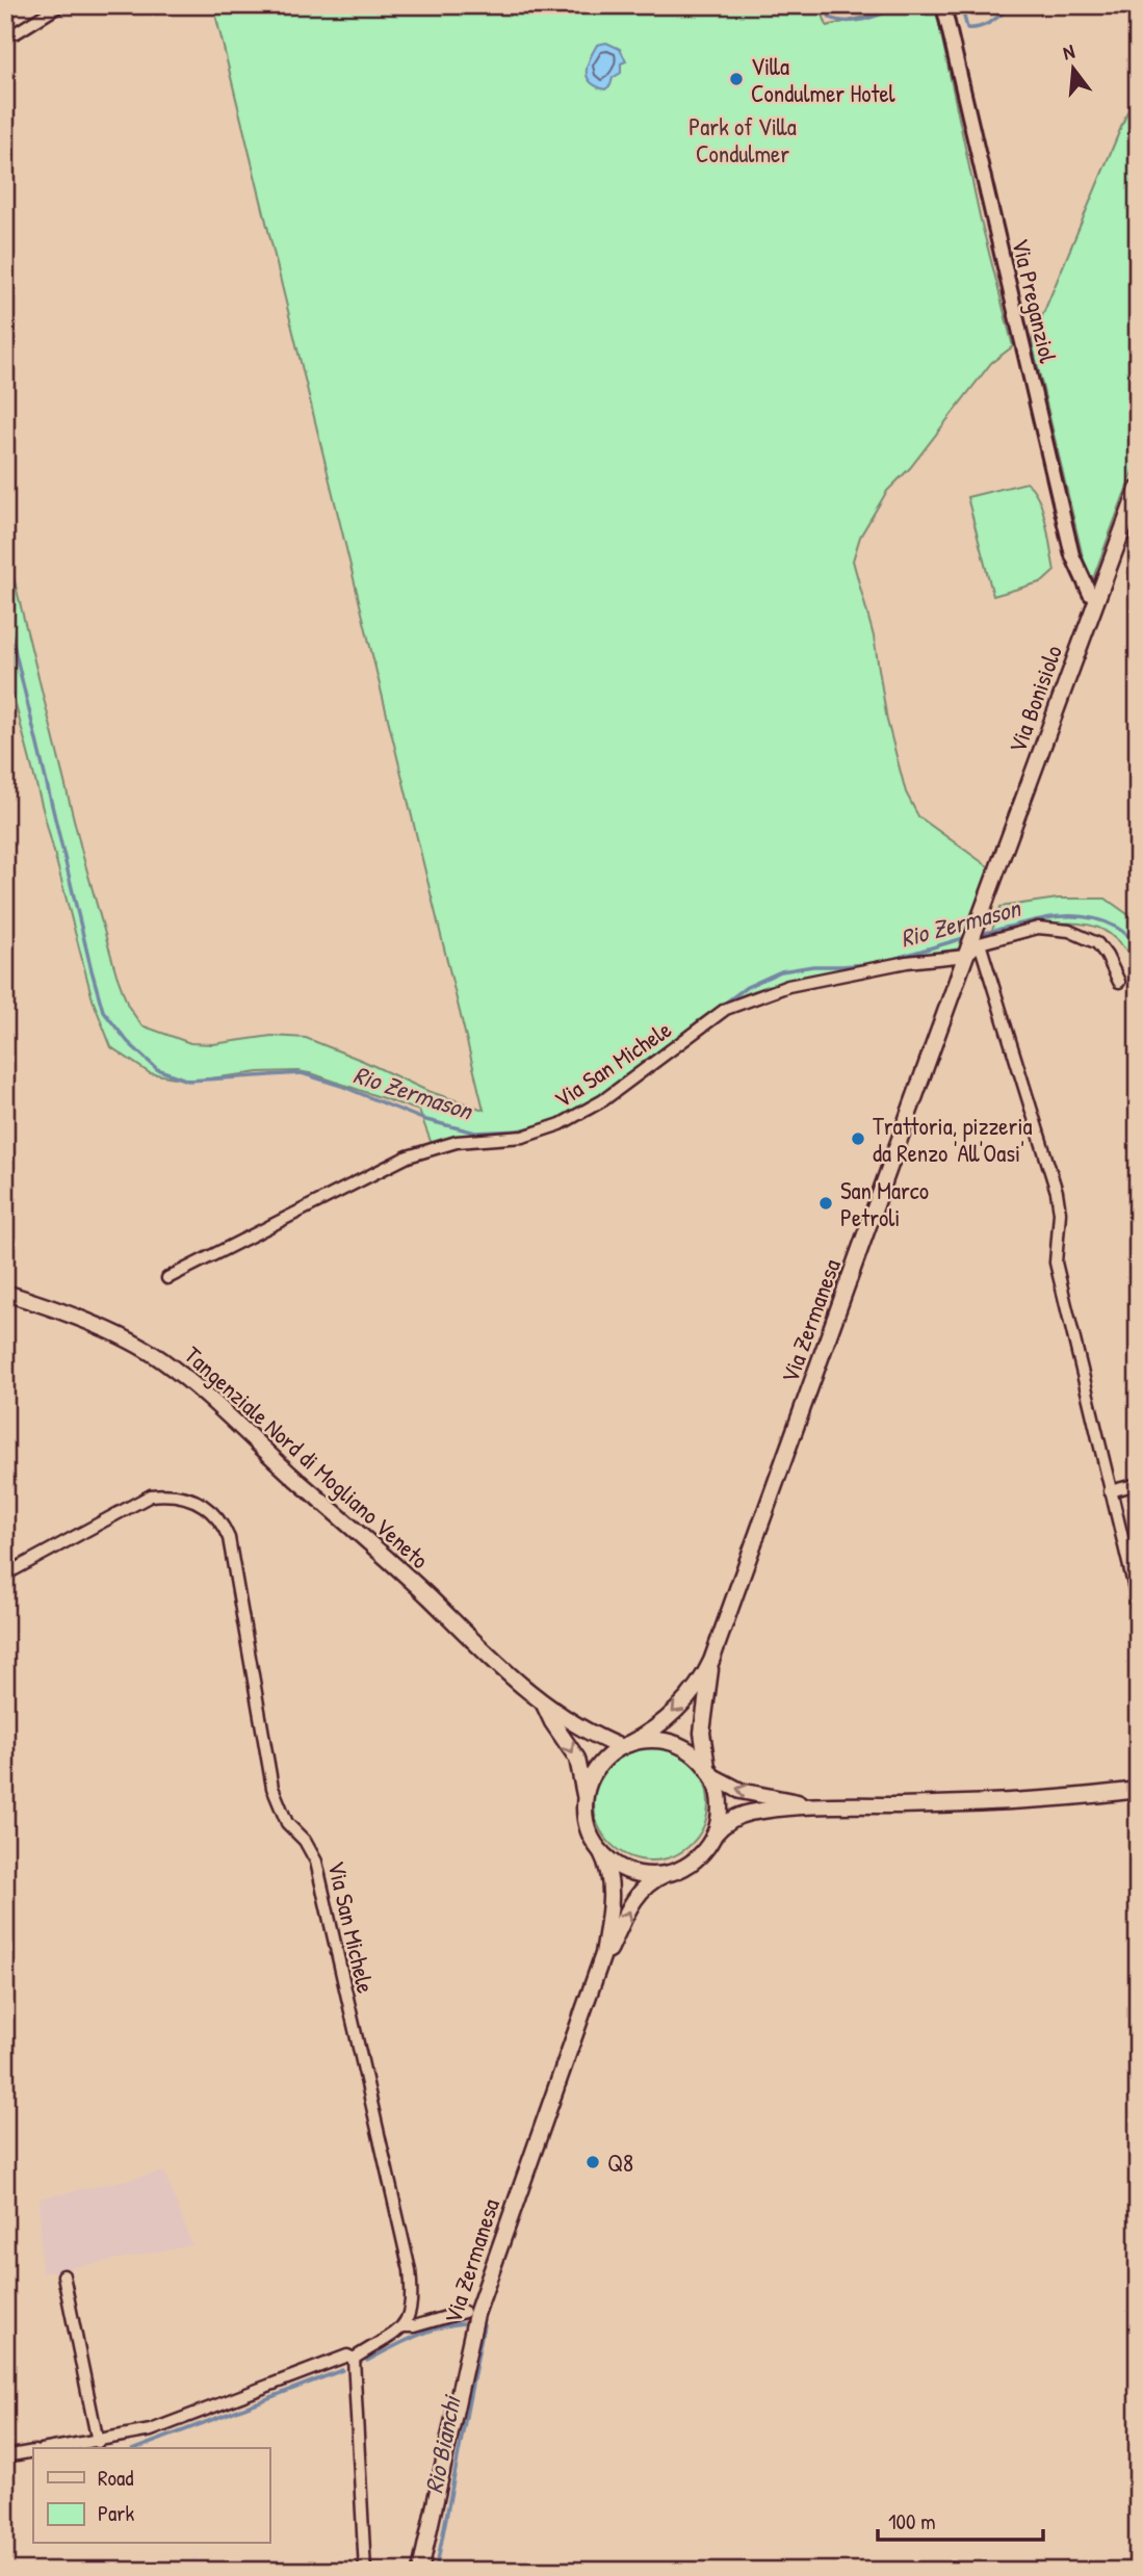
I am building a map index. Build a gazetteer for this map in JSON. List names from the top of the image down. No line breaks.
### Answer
{"streets":{"main road":["Via Bonisiolo","Via Zermanesa","Tangenziale Nord di Mogliano Veneto"],"street":["Via Preganziol","Via San Michele"]},"crossings":[["Via Preganziol","Via Bonisiolo"],["Via Bonisiolo","Via Zermanesa"],["Via San Michele","Via Zermanesa"],["Via Zermanesa","Tangenziale Nord di Mogliano Veneto"]],"water":["Rio Zermason","Rio Bianchi"],"parks":["Park of Villa Condulmer"],"places":["Villa Condulmer Hotel","Trattoria, pizzeria da Renzo 'All'Oasi'","San Marco Petroli","Q8"],"legend":["Road","Park"],"scale_bar":"100 m","north":"top"}
